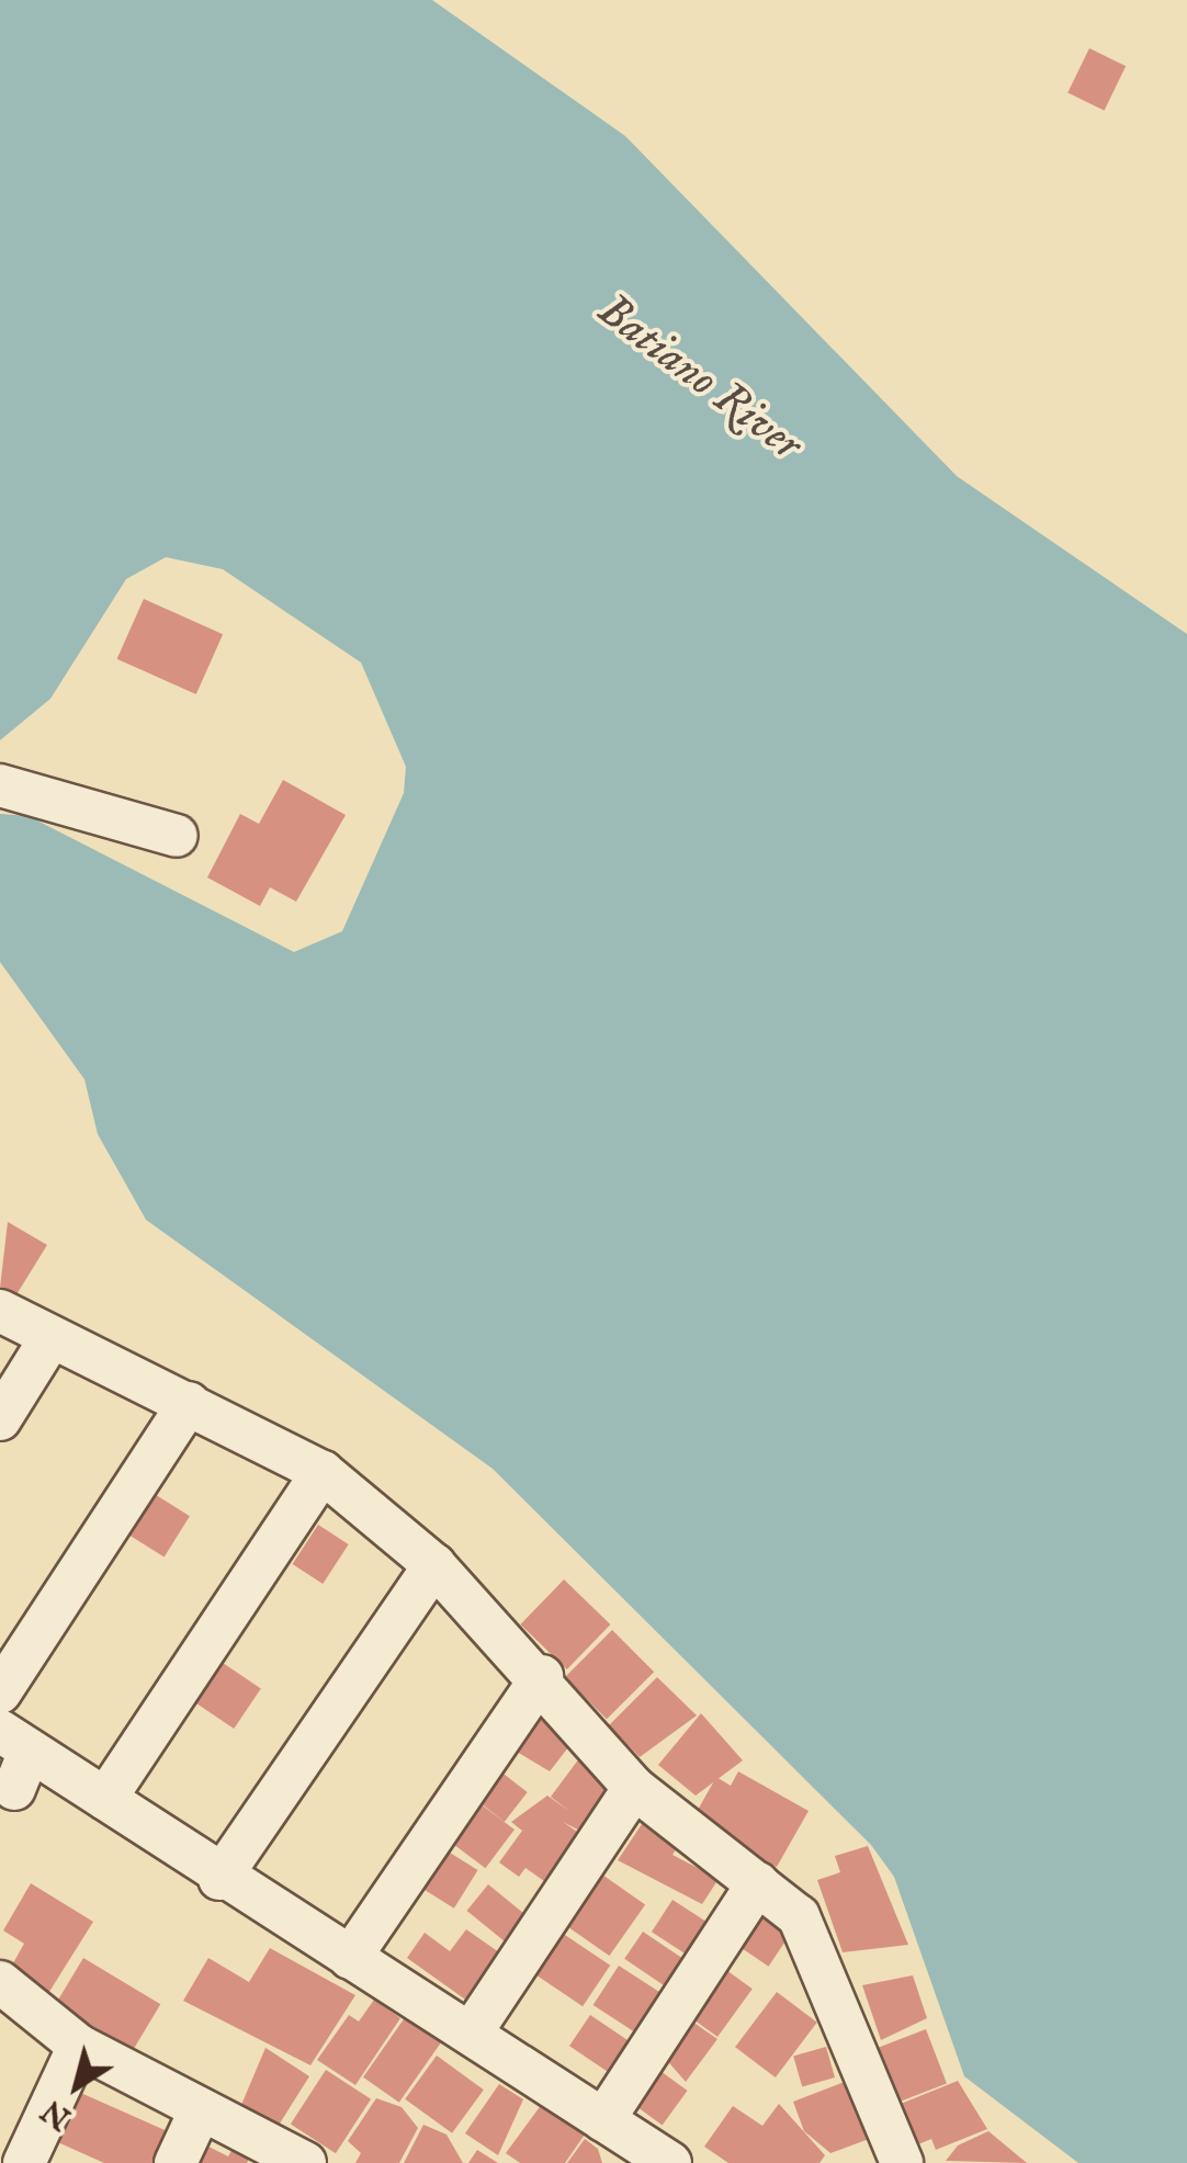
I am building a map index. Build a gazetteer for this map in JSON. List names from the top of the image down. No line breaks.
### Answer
{"water":["Batiano River"],"north":"bottom left"}
